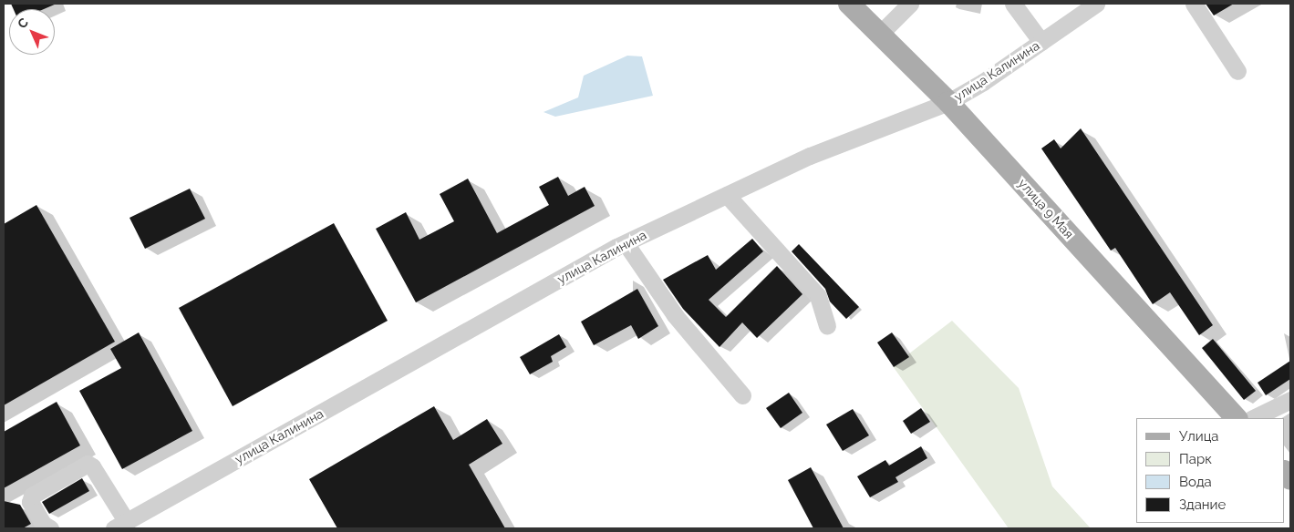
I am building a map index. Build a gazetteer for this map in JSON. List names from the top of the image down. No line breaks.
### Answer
{"streets":{"main road":["улица 9 Мая"],"street":["улица Калинина"]},"crossings":[["улица Калинина","улица 9 Мая"]],"legend":["Улица","Парк","Вода","Здание"],"north":"top left"}
